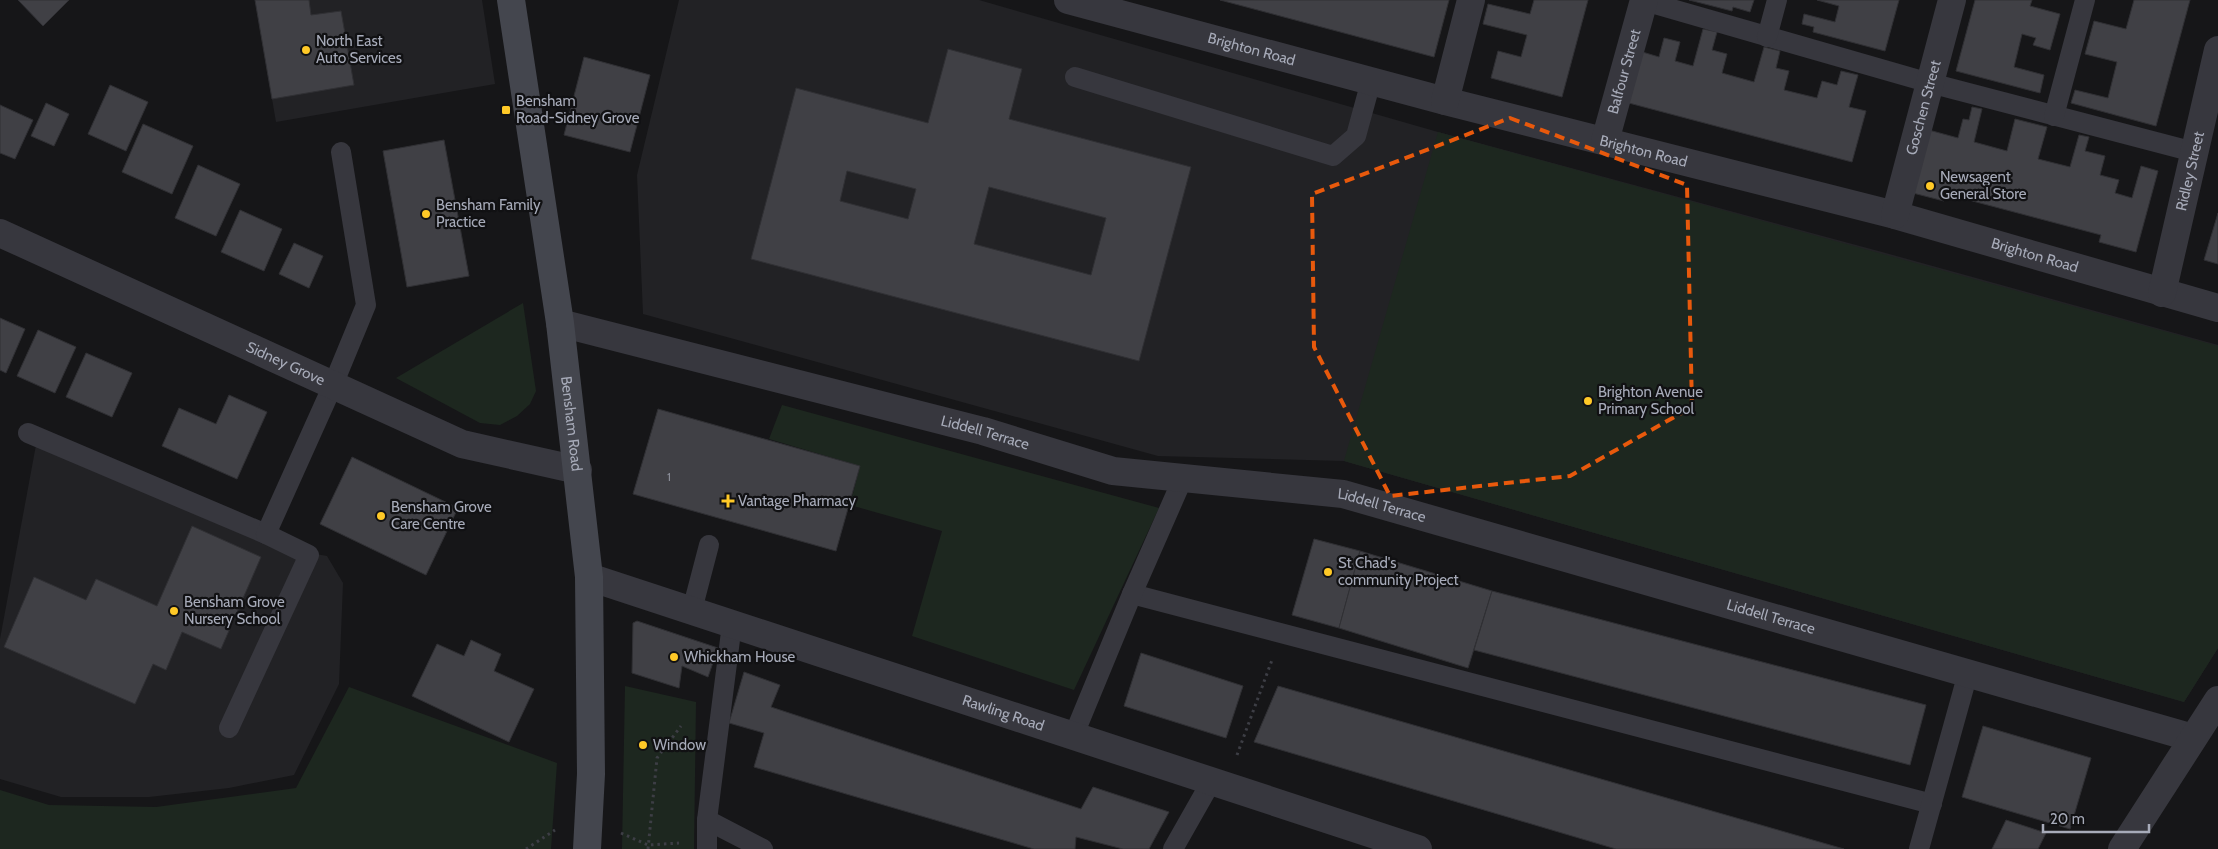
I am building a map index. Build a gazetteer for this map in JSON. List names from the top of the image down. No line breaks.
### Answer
{"streets":{"main road":["Bensham Road"],"street":["Brighton Road","Balfour Street","Goschen Street","Ridley Street","Sidney Grove","Liddell Terrace","Rawling Road"]},"crossings":[["Brighton Road","Balfour Street"],["Brighton Road","Goschen Street"],["Brighton Road","Ridley Street"],["Sidney Grove","Bensham Road"],["Bensham Road","Liddell Terrace"],["Bensham Road","Rawling Road"]],"places":{"other":["North East Auto Services","Newsagent General Store","Bensham Family Practice","Brighton Avenue Primary School","Bensham Grove Care Centre","St Chad's community Project","Bensham Grove Nursery School","Whickham House","Window"],"transit":["Bensham Road-Sidney Grove"],"health":["Vantage Pharmacy"]},"house_numbers":["1"],"scale_bar":"20 m"}
